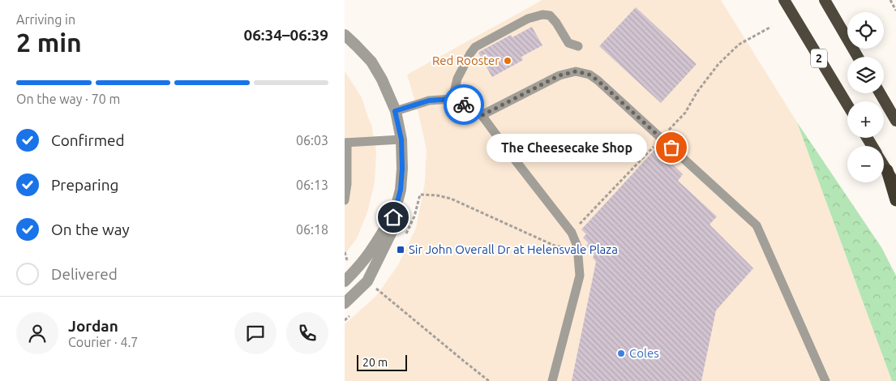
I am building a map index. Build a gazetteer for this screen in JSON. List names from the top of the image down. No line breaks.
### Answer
{"streets":{"highway":["2"]},"places":{"other":["Red Rooster","The Cheesecake Shop","Coles"],"transit":["Sir John Overall Dr at Helensvale Plaza"]},"scale_bar":"20 m","page":{"heading":["2 min","Arriving in","06:34–06:39"],"panel":["Jordan","Courier · 4.7"],"map_buttons":["+","−"],"bar":"On the way · 70 m","list":[["Confirmed","06:03"],["Preparing","06:13"],["On the way","06:18"],"Delivered"],"bubble":"The Cheesecake Shop","scale":"20 m"}}
